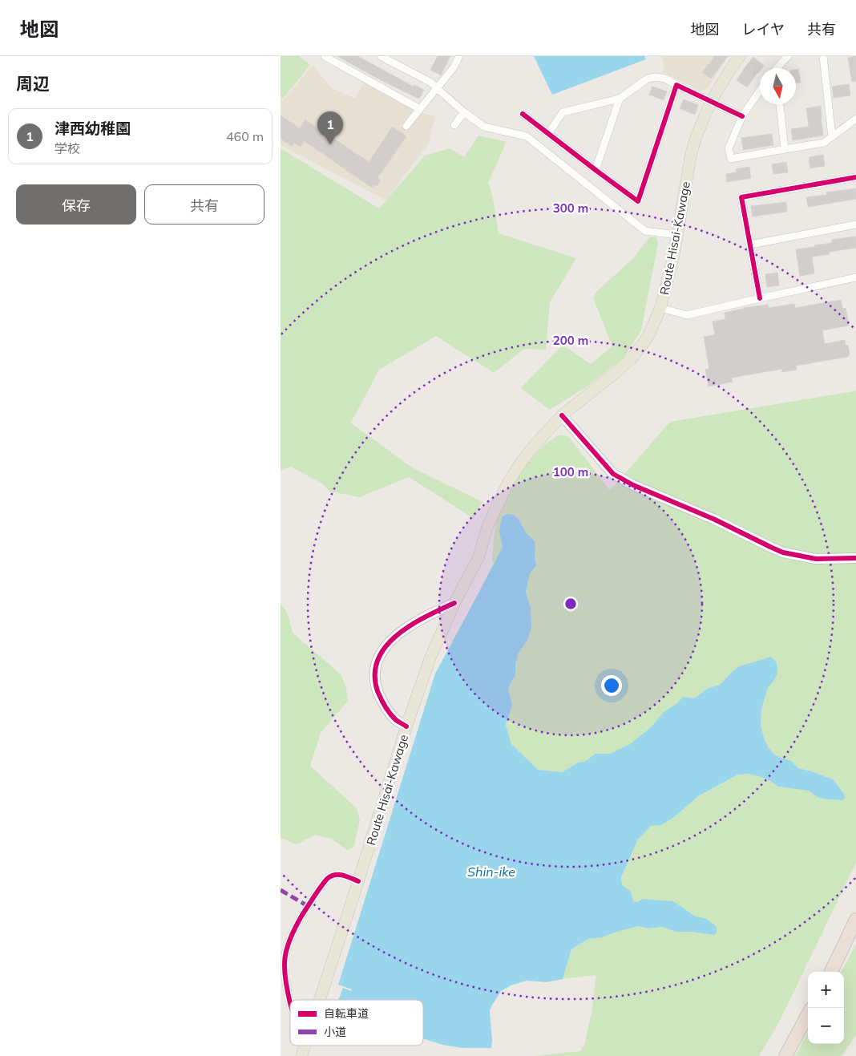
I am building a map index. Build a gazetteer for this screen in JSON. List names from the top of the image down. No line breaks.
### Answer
{"streets":{"main road":["Route Hisai-Kawage"]},"water":["Shin-ike"],"legend":["自転車道","小道"],"north":"bottom","page":{"header":"地図","nav":["地図","レイヤ","共有"],"heading":"周辺","list":[{"mark":"1","name":"津西幼稚園","note":"学校","value":"460 m"}],"pins":"1","buttons":["保存","共有"],"map_buttons":["+","−"]},"rings":["300 m","200 m","100 m"]}
